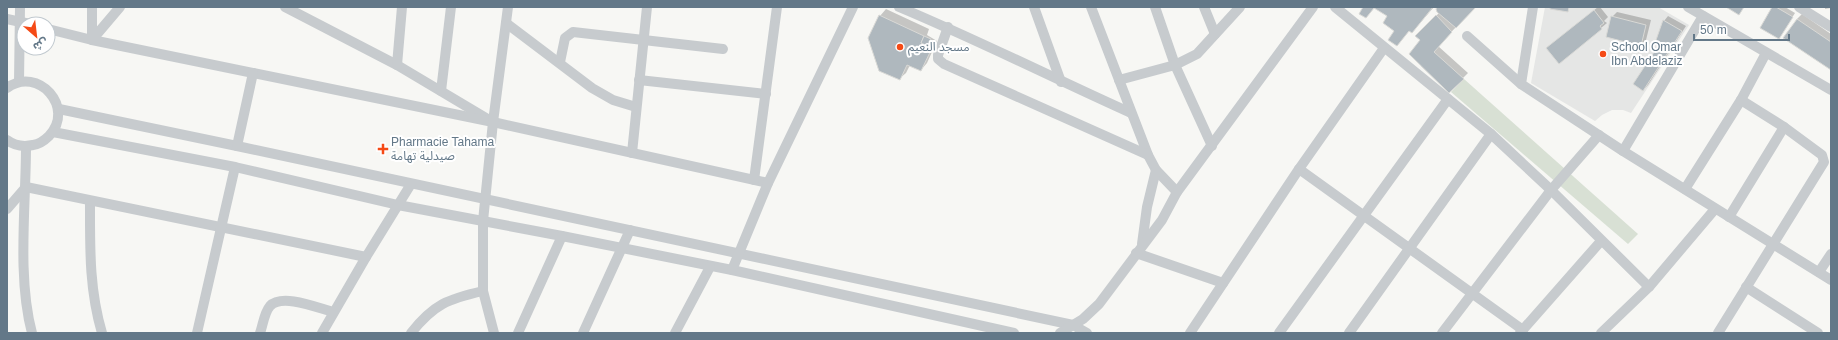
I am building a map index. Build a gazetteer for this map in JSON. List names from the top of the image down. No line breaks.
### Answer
{"places":{"other":["مسجد النعيم","School Omar Ibn Abdelaziz"],"health":["Pharmacie Tahama صيدلية تهامة"]},"scale_bar":"50 m","north":"bottom right"}
